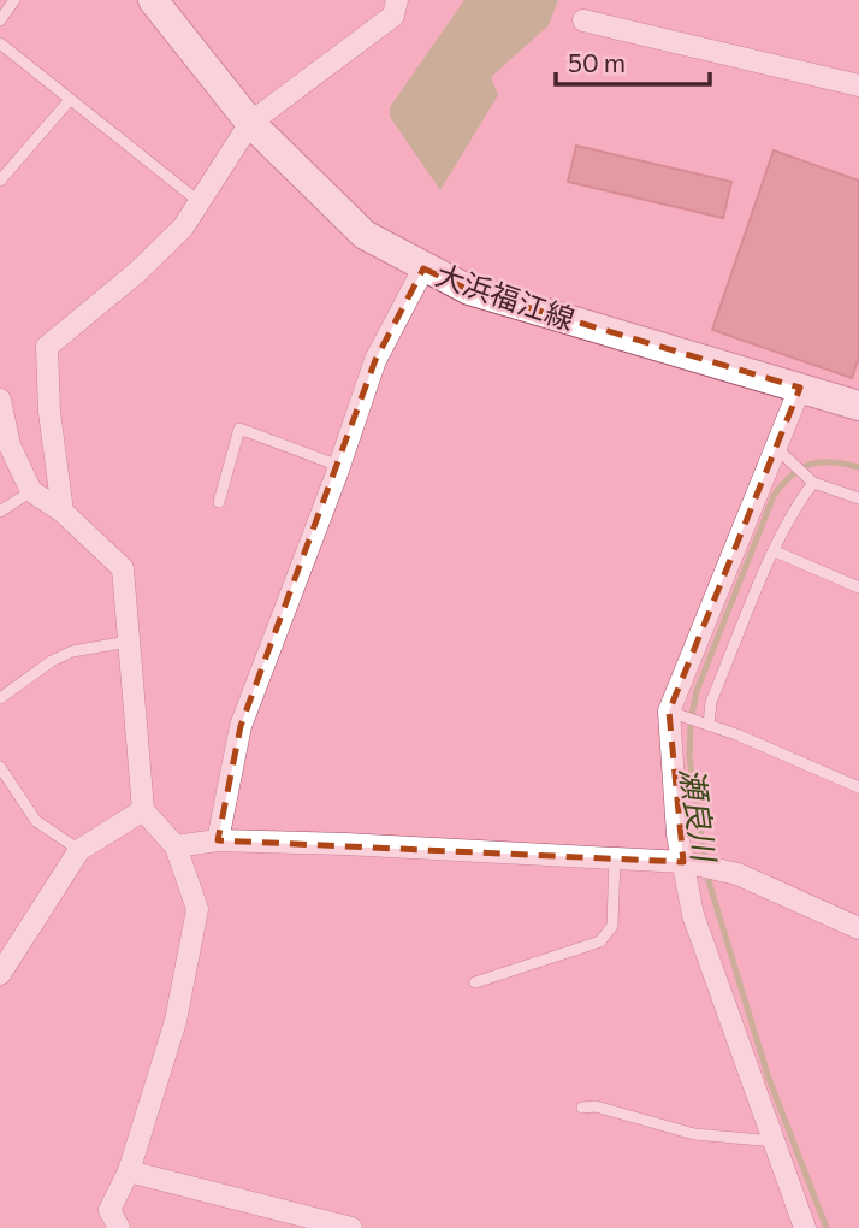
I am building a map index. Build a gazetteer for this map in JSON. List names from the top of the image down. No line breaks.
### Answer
{"streets":{"main road":["大浜福江線"]},"water":["瀬良川"],"scale_bar":"50 m"}
